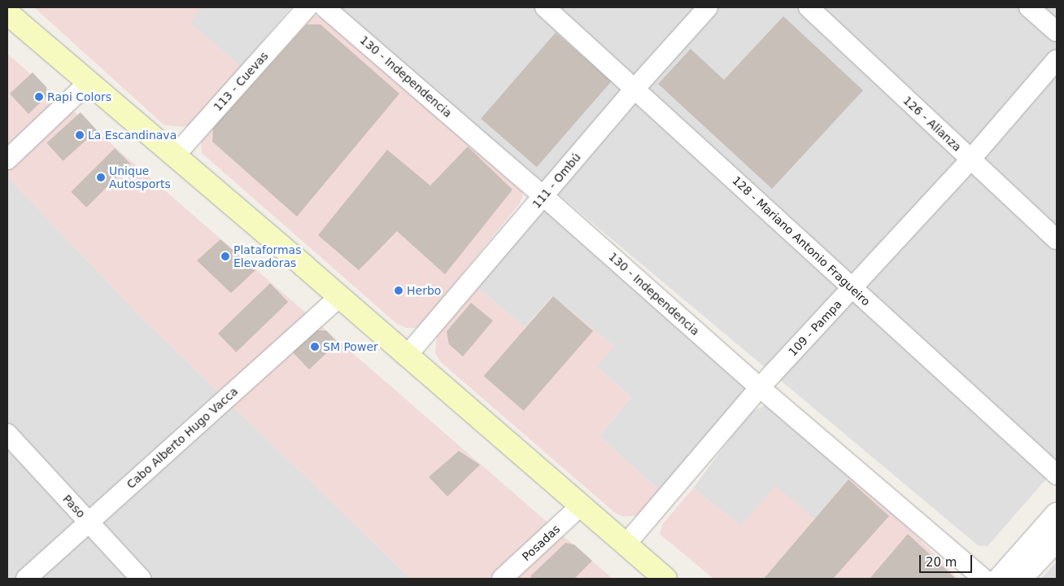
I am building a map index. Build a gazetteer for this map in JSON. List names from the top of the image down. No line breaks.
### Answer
{"streets":{"street":["130 - Independencia","113 - Cuevas","126 - Alianza","111 - Ombú","128 - Mariano Antonio Fragueiro","109 - Pampa","Cabo Alberto Hugo Vacca","Paso","Posadas"]},"crossings":[["130 - Independencia","111 - Ombú"],["130 - Independencia","109 - Pampa"],["126 - Alianza","109 - Pampa"],["111 - Ombú","128 - Mariano Antonio Fragueiro"],["128 - Mariano Antonio Fragueiro","109 - Pampa"],["Cabo Alberto Hugo Vacca","Paso"]],"places":["Rapi Colors","La Escandinava","Unique Autosports","Plataformas Elevadoras","Herbo","SM Power"],"scale_bar":"20 m"}
